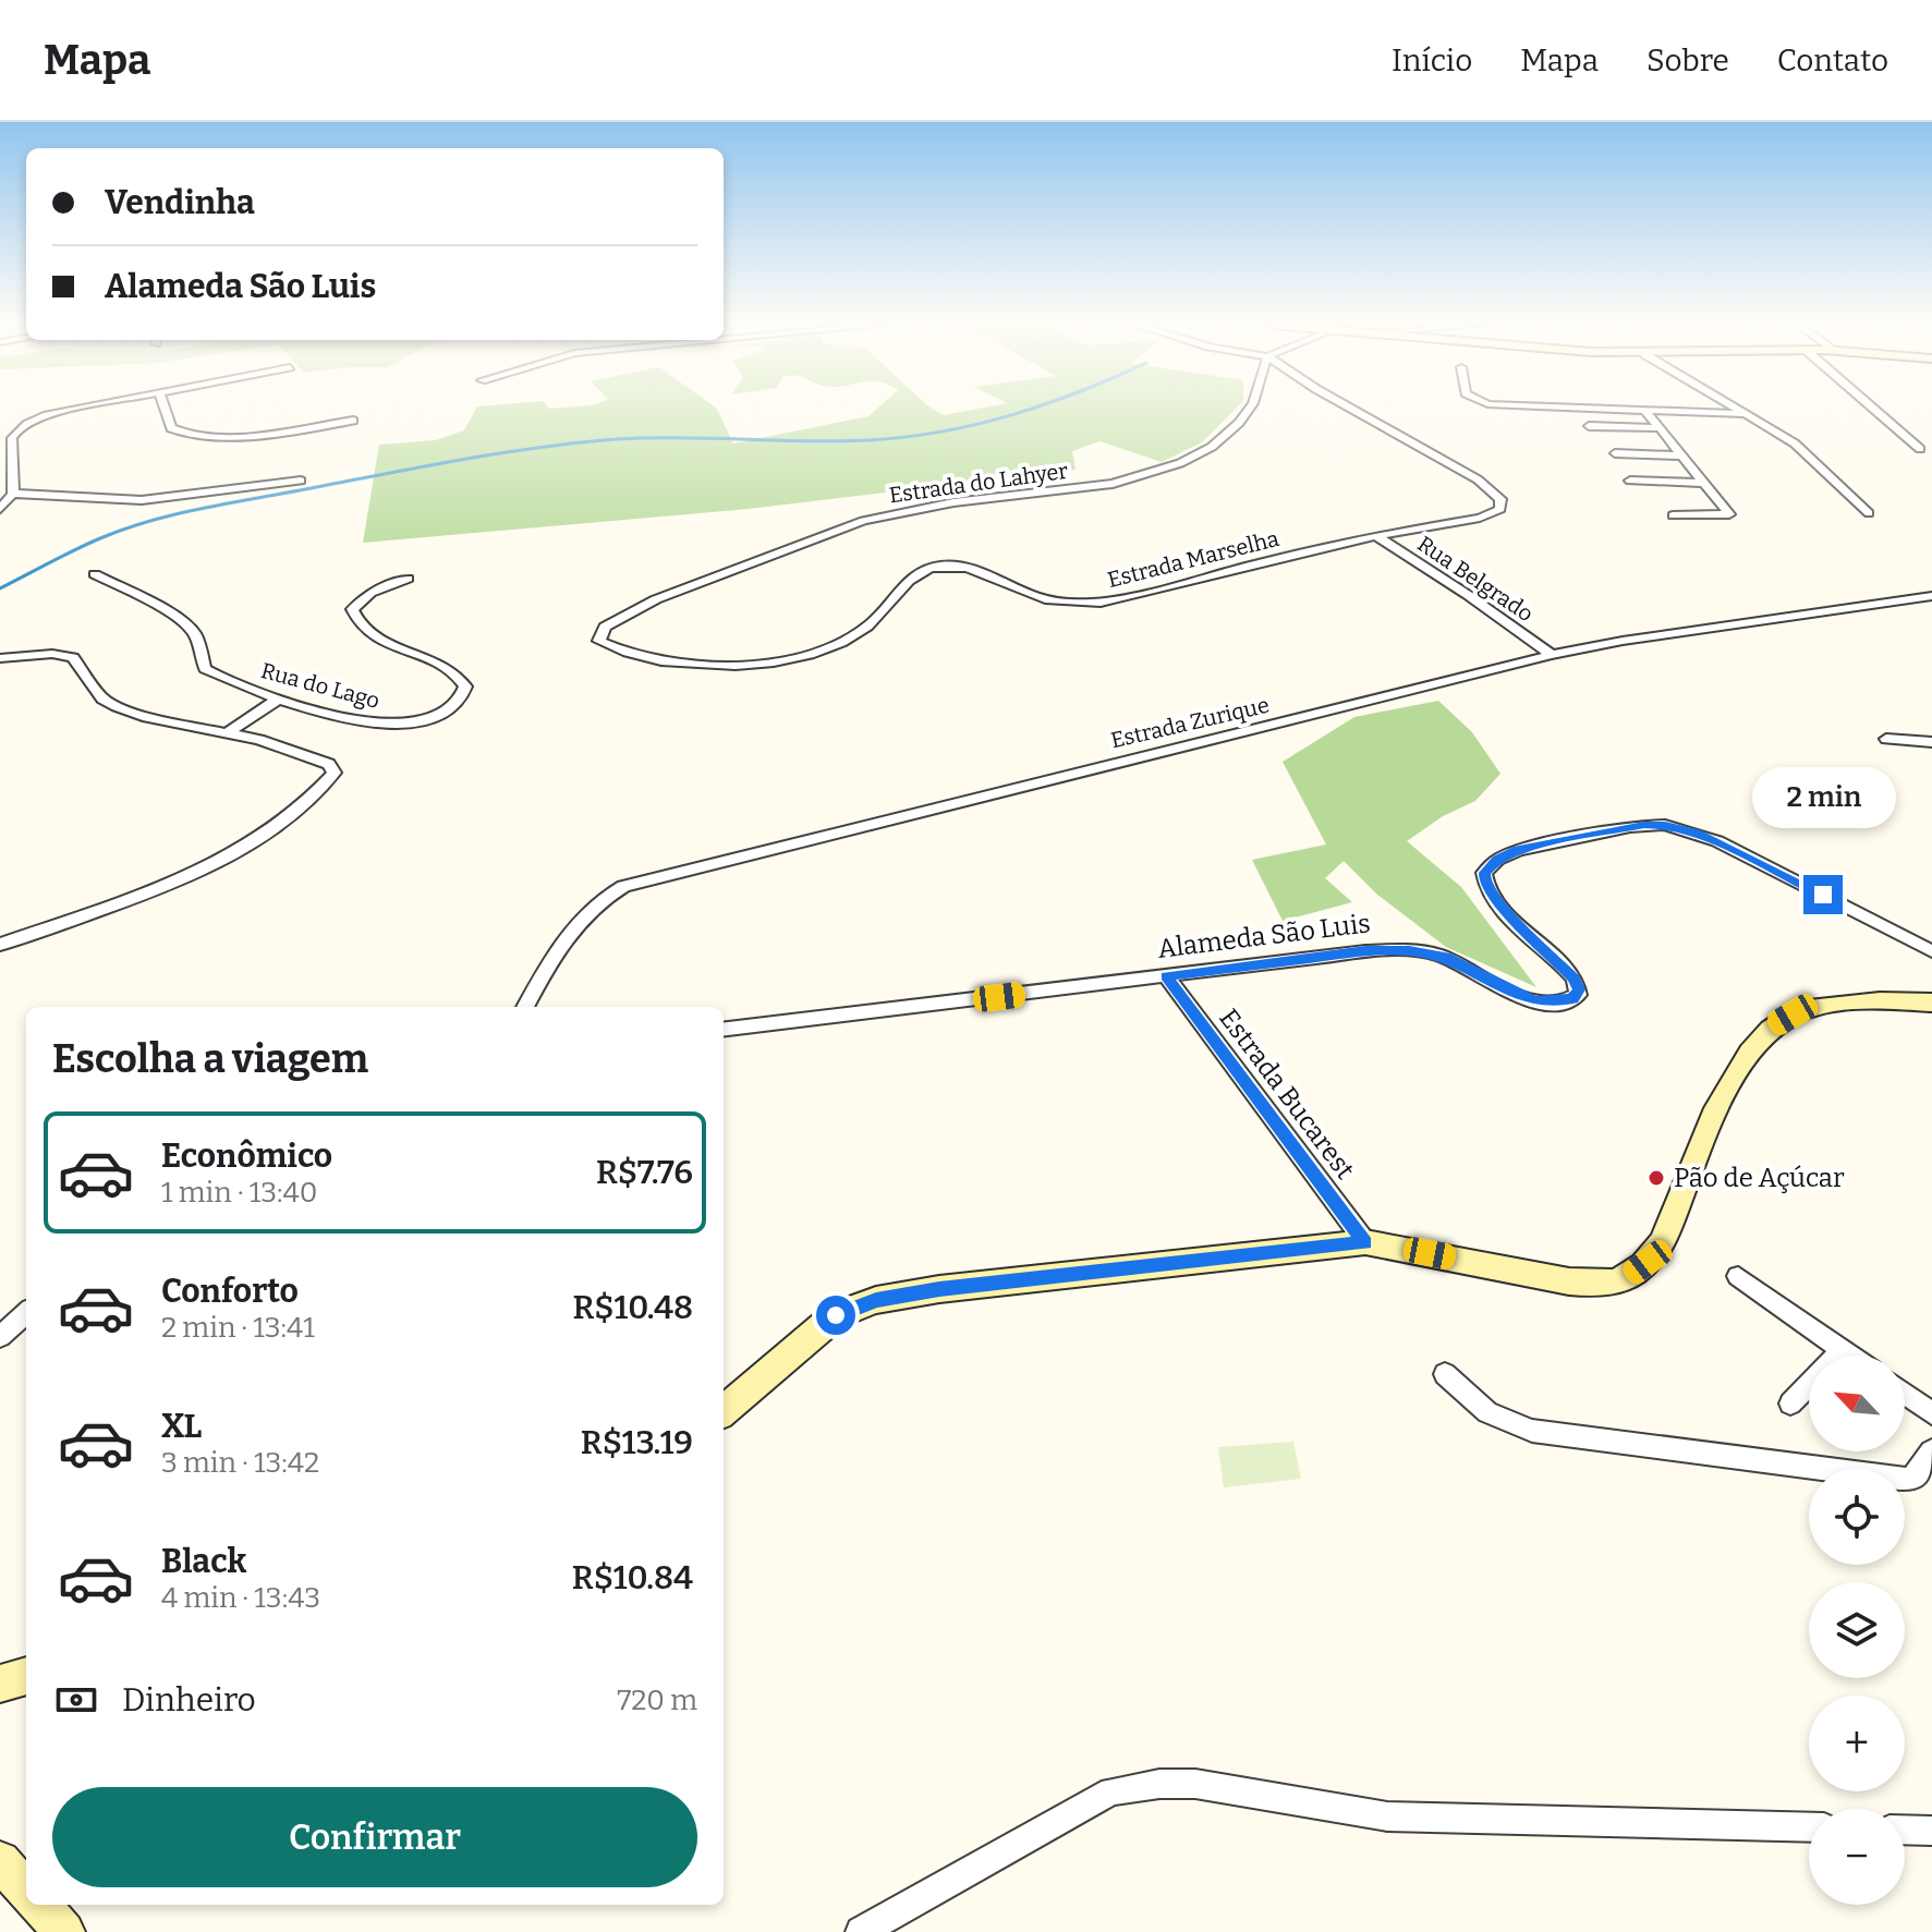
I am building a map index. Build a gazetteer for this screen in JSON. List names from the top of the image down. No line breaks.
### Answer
{"streets":{"street":["Estrada do Lahyer","Estrada Marselha","Rua Belgrado","Rua do Lago","Estrada Zurique","Alameda São Luis","Estrada Bucarest"]},"crossings":[["Estrada do Lahyer","Estrada Marselha"],["Estrada Marselha","Rua Belgrado"],["Rua Belgrado","Estrada Zurique"],["Alameda São Luis","Estrada Bucarest"]],"places":["Pão de Açúcar"],"north":"top left","page":{"header":"Mapa","nav":["Início","Mapa","Sobre","Contato"],"banner":["Vendinha","Alameda São Luis"],"bubble":"2 min","heading":"Escolha a viagem","list":[{"name":"Econômico","note":"1 min · 13:40","value":"R$7.76"},{"name":"Conforto","note":"2 min · 13:41","value":"R$10.48"},{"name":"XL","note":"3 min · 13:42","value":"R$13.19"},{"name":"Black","note":"4 min · 13:43","value":"R$10.84"}],"map_buttons":["+","−"],"pay":["Dinheiro","720 m"],"buttons":"Confirmar"}}
